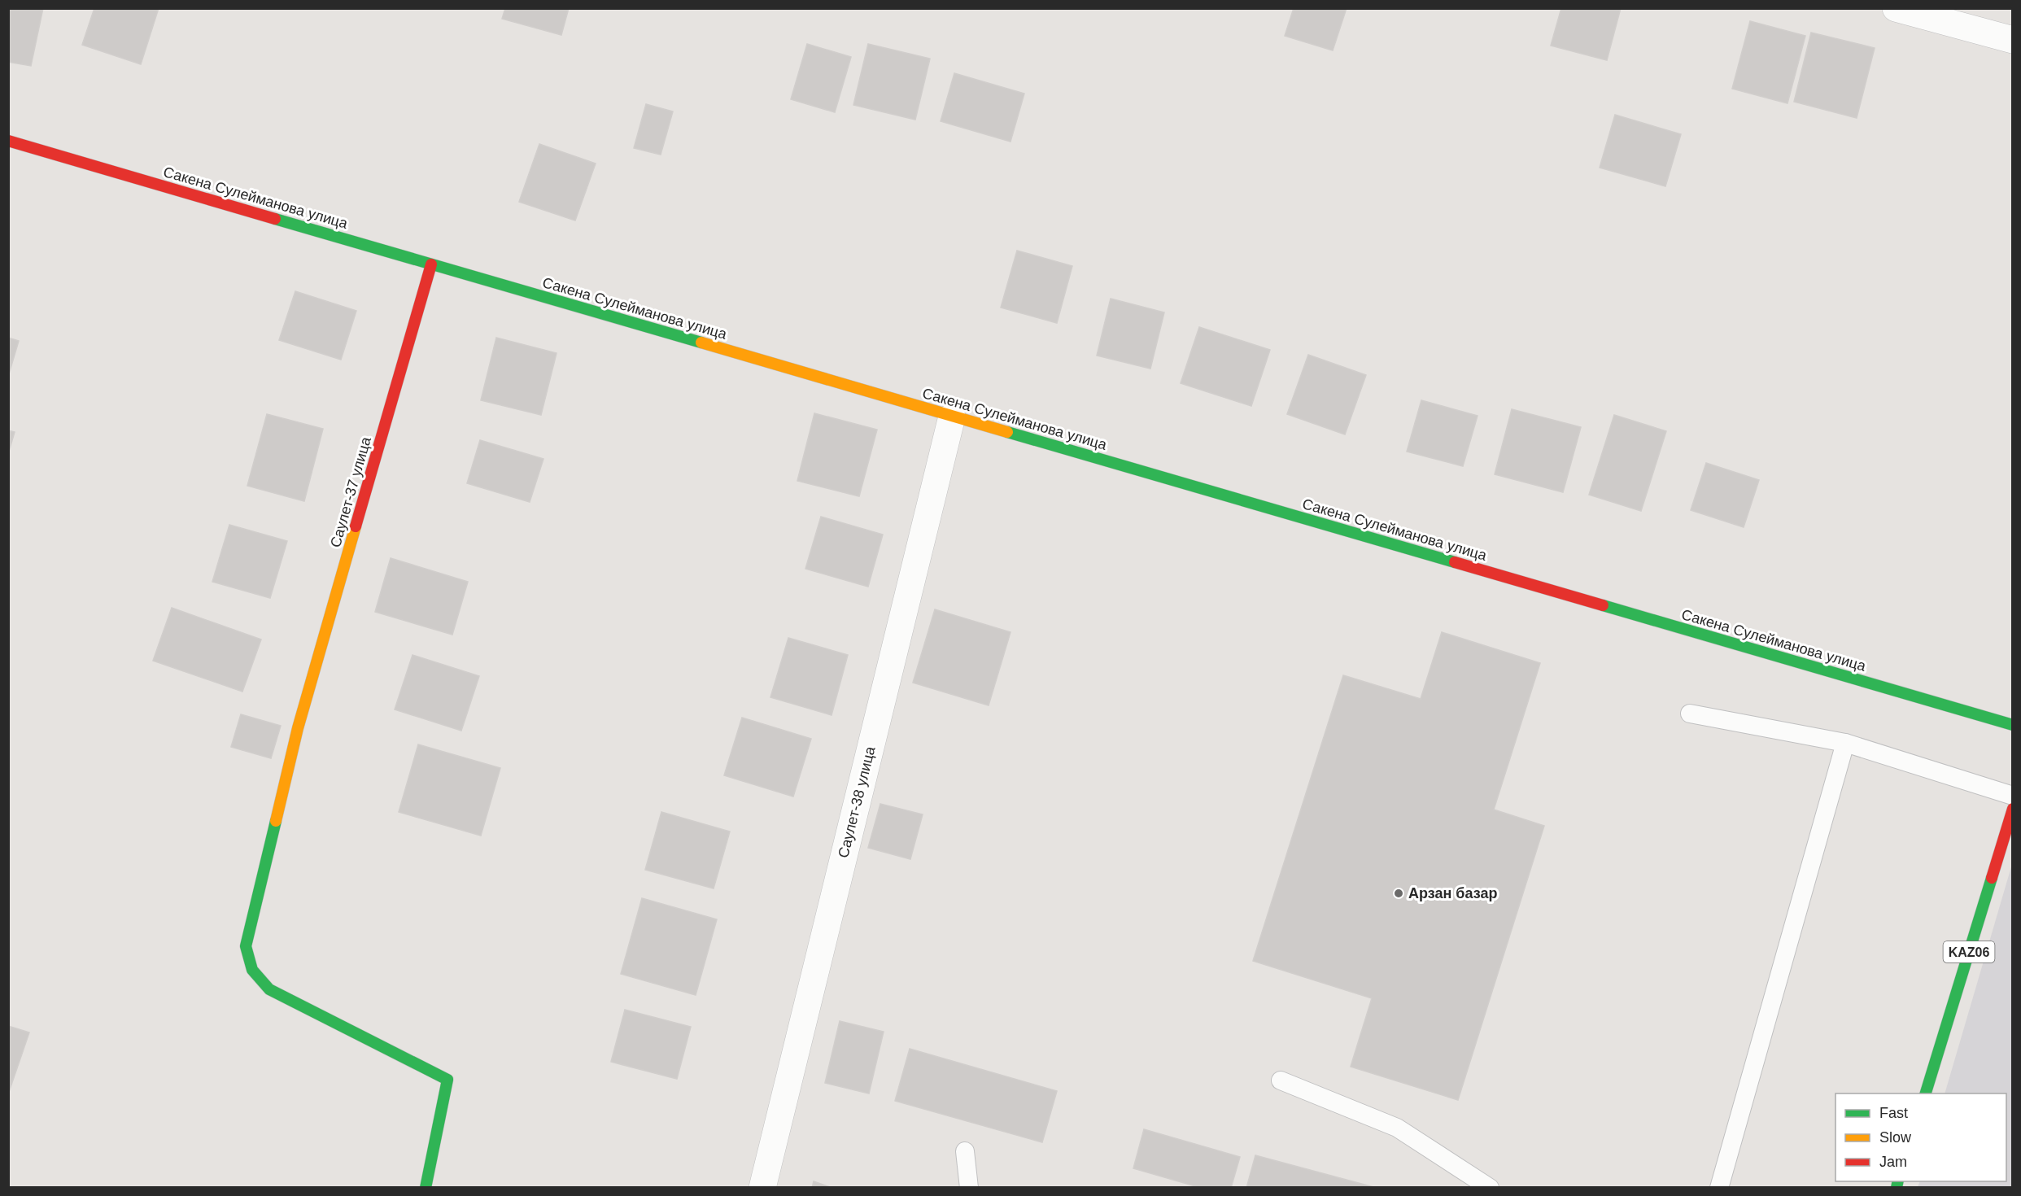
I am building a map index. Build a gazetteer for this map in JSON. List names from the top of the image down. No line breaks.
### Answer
{"streets":{"street":["Сакена Сулейманова улица","Саулет-37 улица","Саулет-38 улица","KAZ06"]},"crossings":[["Сакена Сулейманова улица","Саулет-37 улица"],["Сакена Сулейманова улица","Саулет-38 улица"]],"places":["Арзан базар"],"legend":["Fast","Slow","Jam"]}
